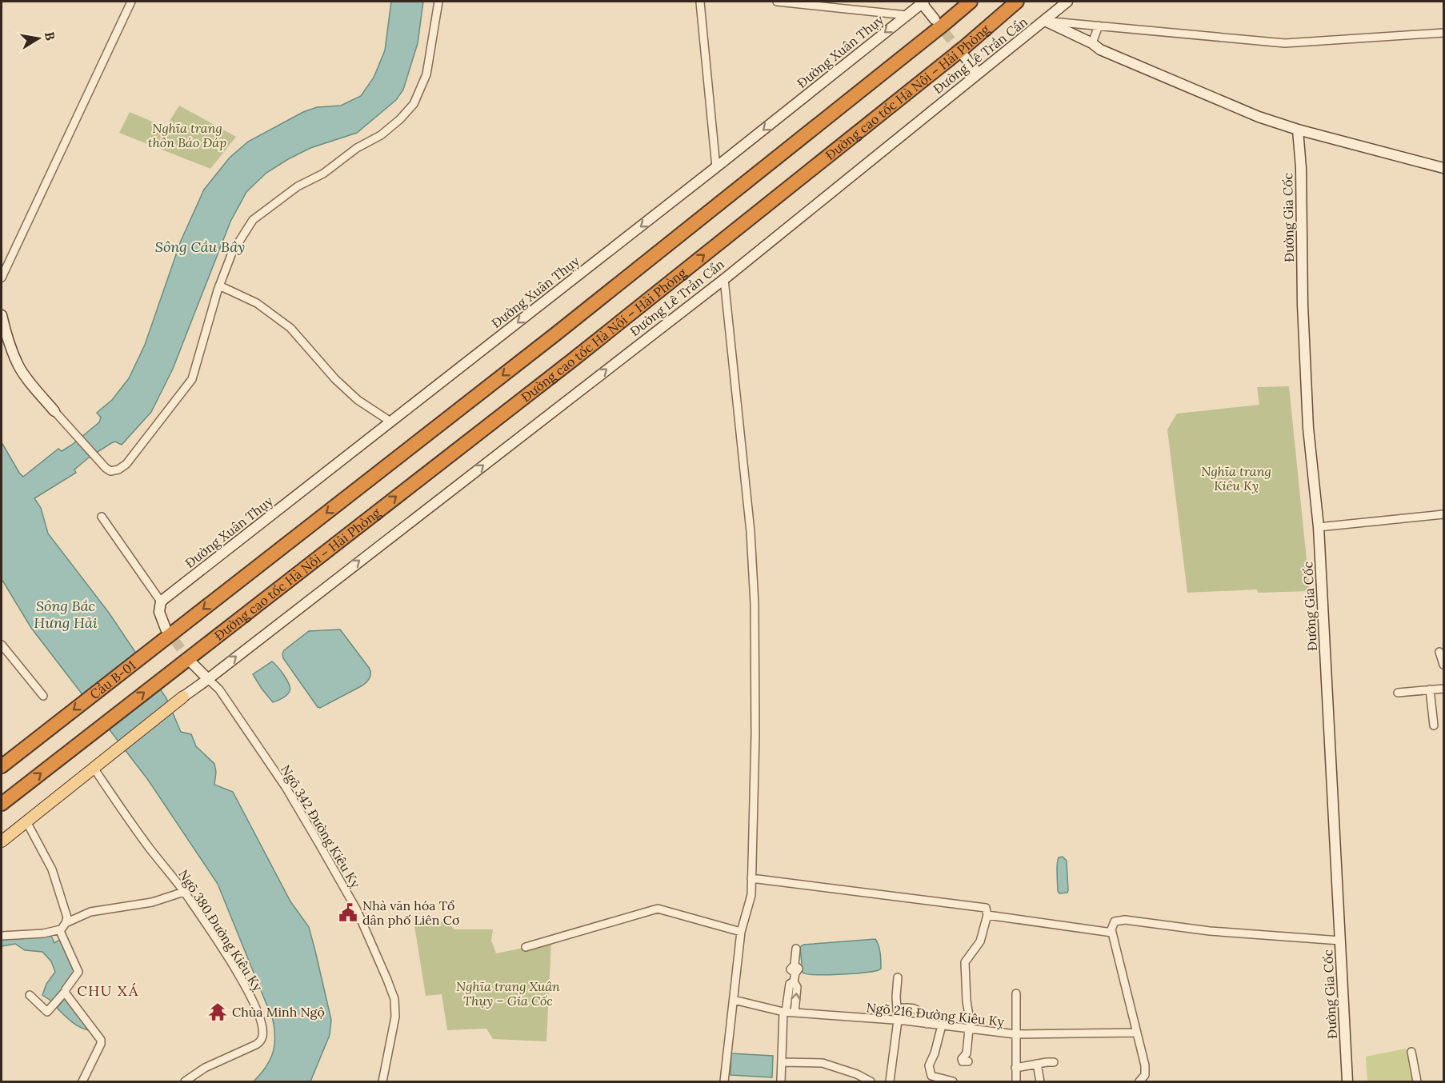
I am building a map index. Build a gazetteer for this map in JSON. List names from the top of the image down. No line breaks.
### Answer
{"streets":{"highway":["Đường cao tốc Hà Nội – Hải Phòng","Cầu B-01"],"main road":["Đường Xuân Thụy","Đường Lê Trần Cẩn","Đường Gia Cốc"],"street":["Ngõ 342 Đường Kiêu Kỵ","Ngõ 380 Đường Kiêu Kỵ","Ngõ 216 Đường Kiêu Kỵ"]},"crossings":[["Đường Lê Trần Cẩn","Ngõ 342 Đường Kiêu Kỵ"]],"one_way":["Đường Xuân Thụy","Đường Lê Trần Cẩn"],"districts":["CHU XÁ"],"water":["Sông Cầu Bây","Sông Bắc Hưng Hải"],"parks":["Nghĩa trang thôn Báo Đáp","Nghĩa trang Kiêu Kỵ","Nghĩa trang Xuân Thụy – Gia Cốc"],"places":{"public building":["Nhà văn hóa Tổ dân phố Liên Cơ"],"temple":["Chùa Minh Ngộ"]},"north":"right"}
